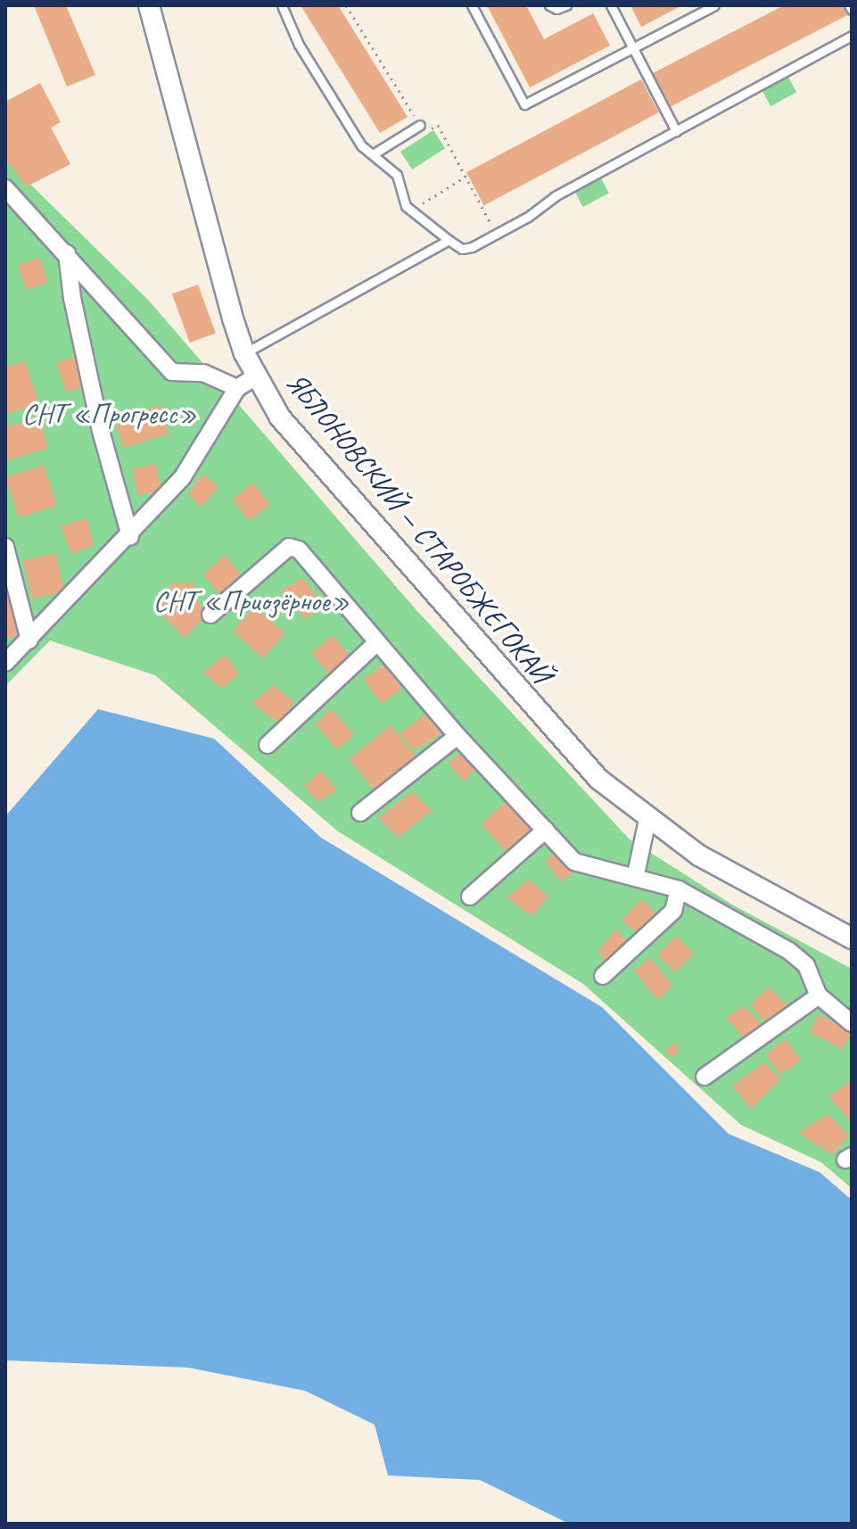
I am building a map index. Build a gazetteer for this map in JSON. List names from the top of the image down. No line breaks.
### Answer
{"streets":{"street":["ЯБЛОНОВСКИЙ — СТАРОБЖЕГОКАЙ"]},"parks":["СНТ «Прогресс»","СНТ «Приозёрное»"]}
